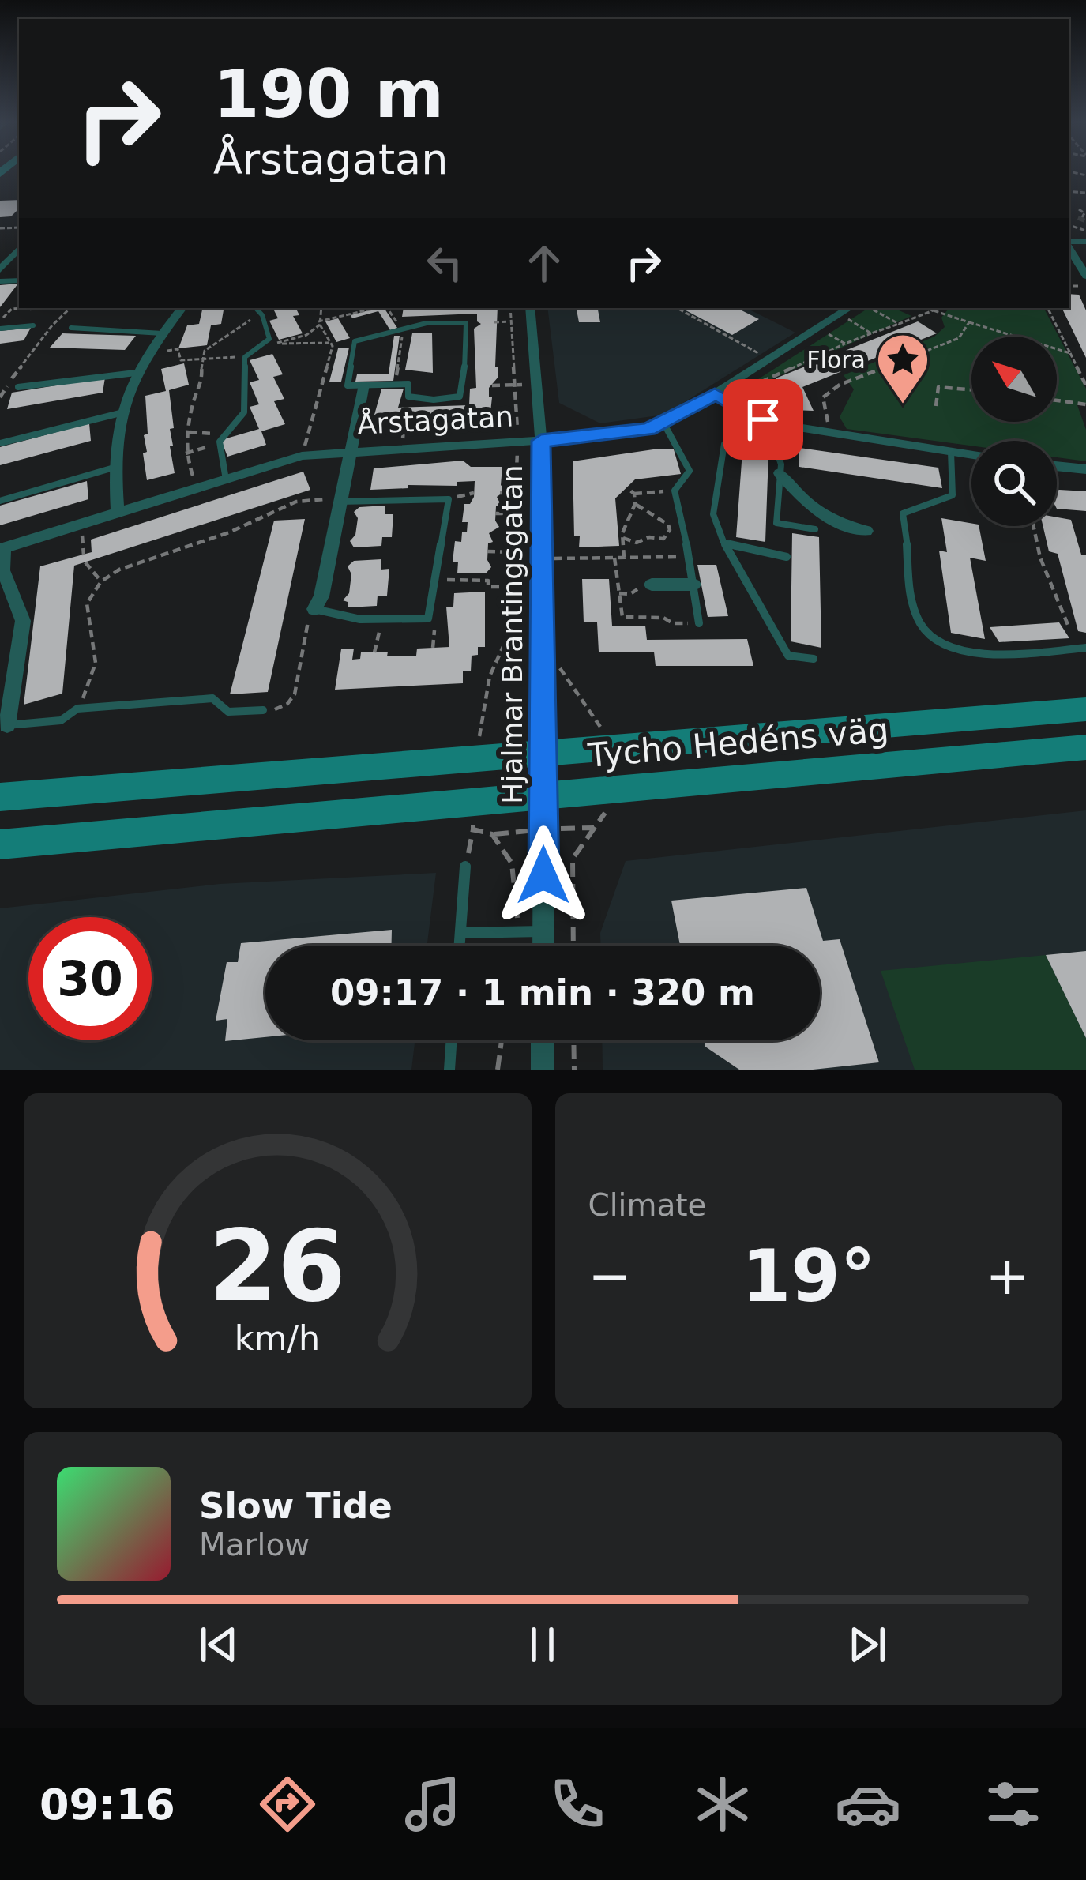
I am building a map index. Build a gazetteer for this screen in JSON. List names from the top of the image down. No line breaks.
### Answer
{"streets":{"main road":["Tycho Hedéns väg"],"street":["Årstagatan","Hjalmar Brantingsgatan"]},"crossings":[["Årstagatan","Hjalmar Brantingsgatan"],["Hjalmar Brantingsgatan","Tycho Hedéns väg"]],"places":{"place":["Flora"]},"north":"top left","page":{"turn":["190 m","Årstagatan"],"limit":"30","trip":"09:17 · 1 min · 320 m","tile":"Climate","heat":["−","19°","+"],"song":["Slow Tide","Marlow"],"tabs":"09:16","gauge":["26","km/h"]}}
